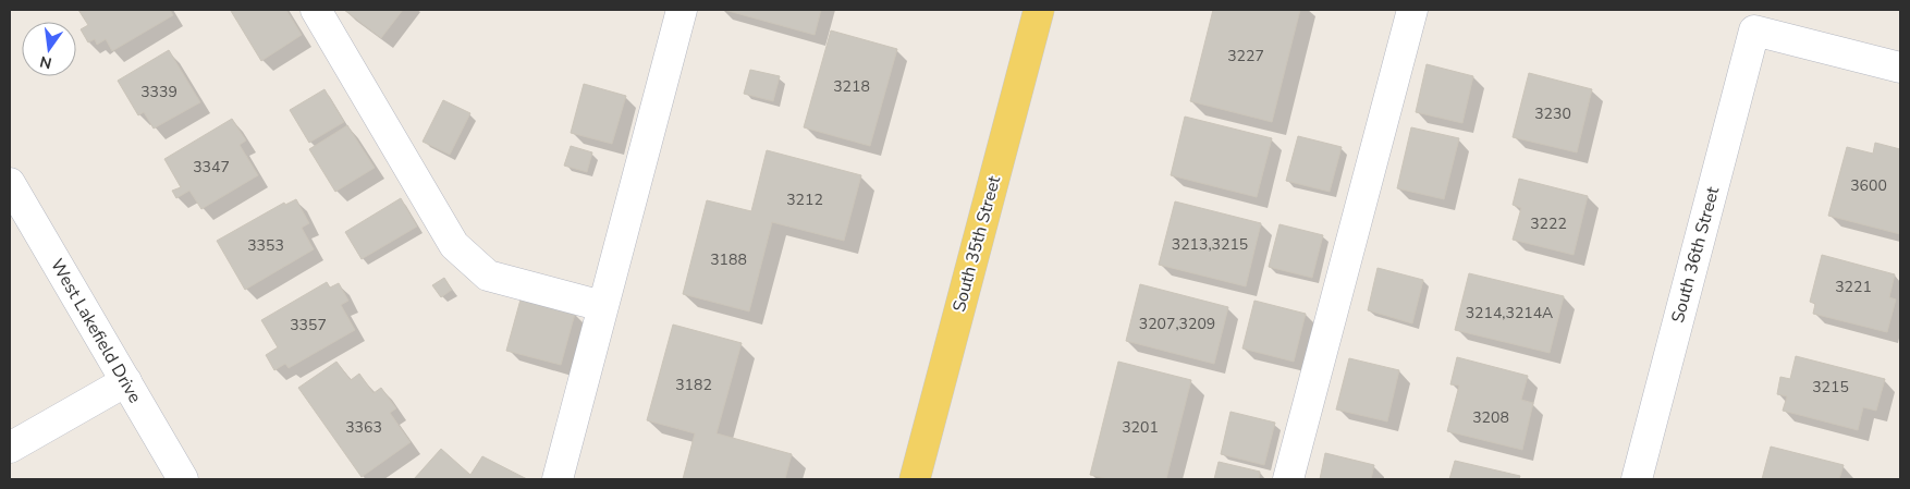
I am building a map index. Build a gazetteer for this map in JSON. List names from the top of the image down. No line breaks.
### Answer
{"streets":{"main road":["South 35th Street"],"street":["South 36th Street","West Lakefield Drive"]},"house_numbers":["3227","3218","3339","3230","3347","3600","3212","3222","3213,3215","3353","3188","3221","3214,3214A","3207,3209","3357","3182","3215","3208","3363","3201"],"north":"bottom"}
